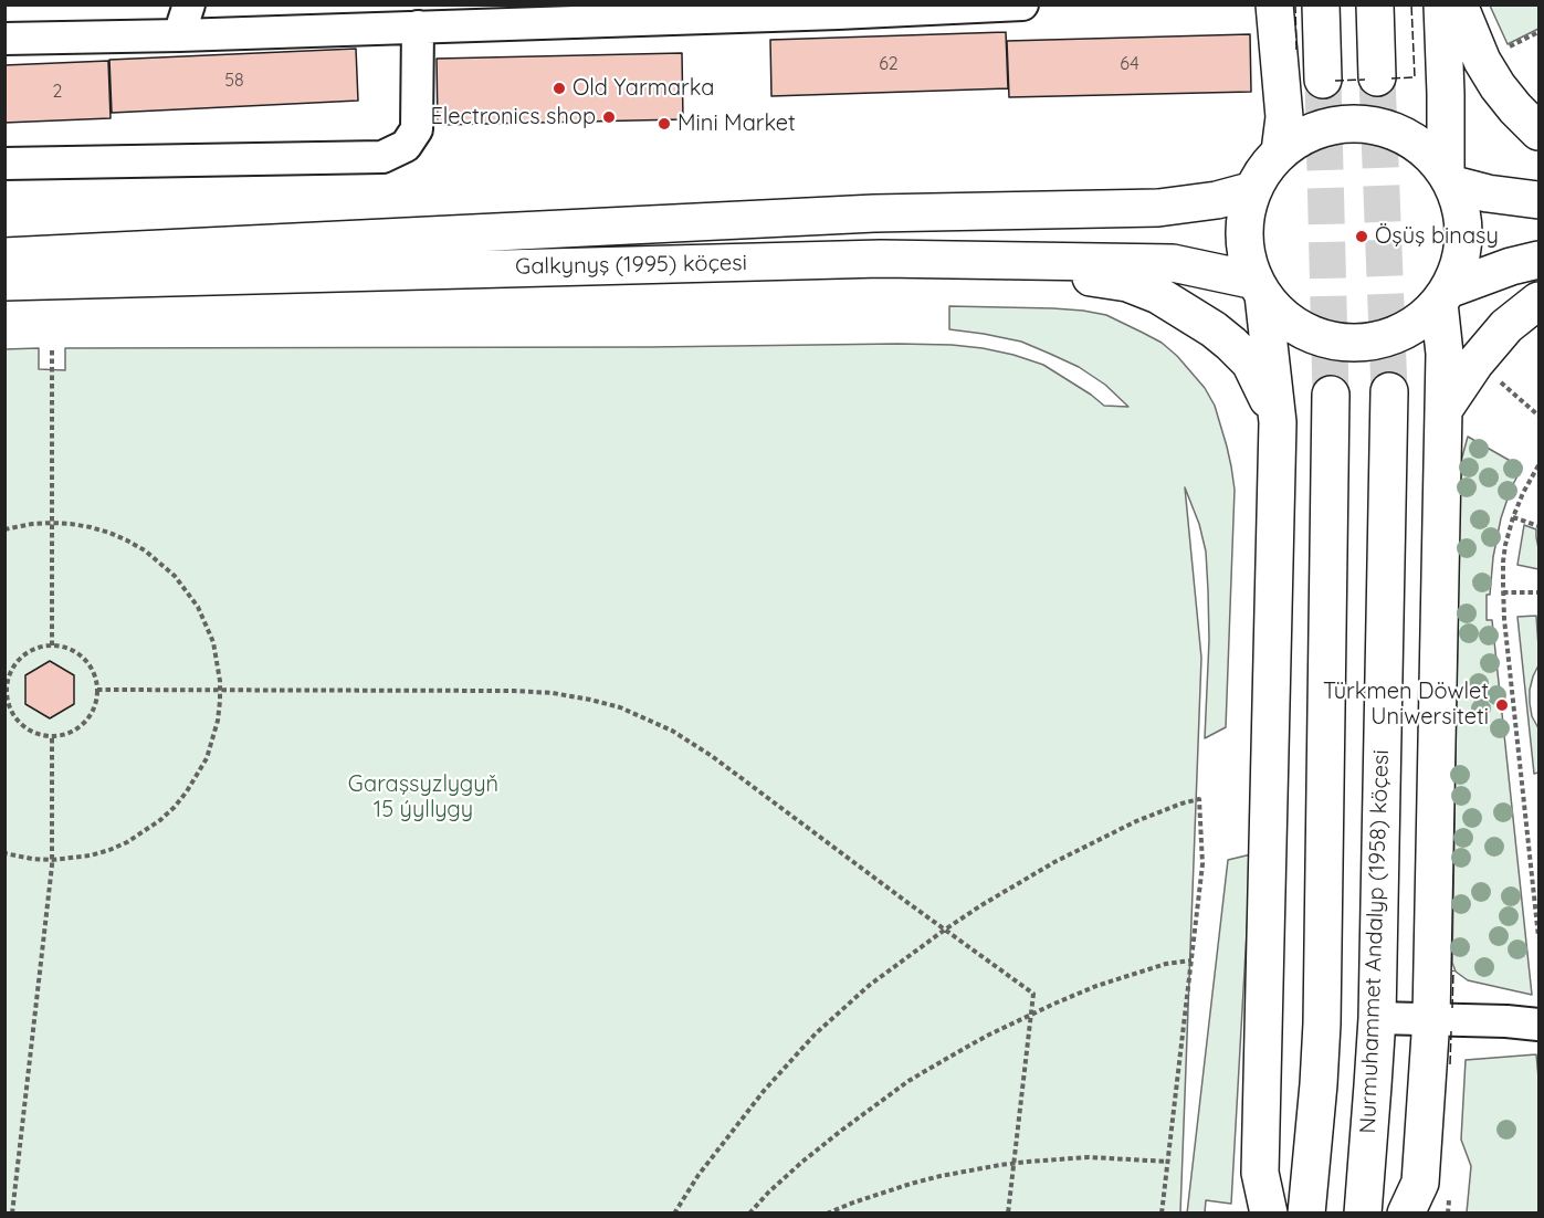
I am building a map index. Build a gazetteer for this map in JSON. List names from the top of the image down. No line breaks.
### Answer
{"streets":{"main road":["Galkynyş (1995) köçesi","Nurmuhammet Andalyp (1958) köçesi"]},"parks":["Garaşsyzlygyň 15 ýyllygy"],"places":["Old Yarmarka","Electronics shop","Mini Market","Öşüş binasy","Türkmen Döwlet Uniwersiteti"],"house_numbers":["62","64","58","2"]}
